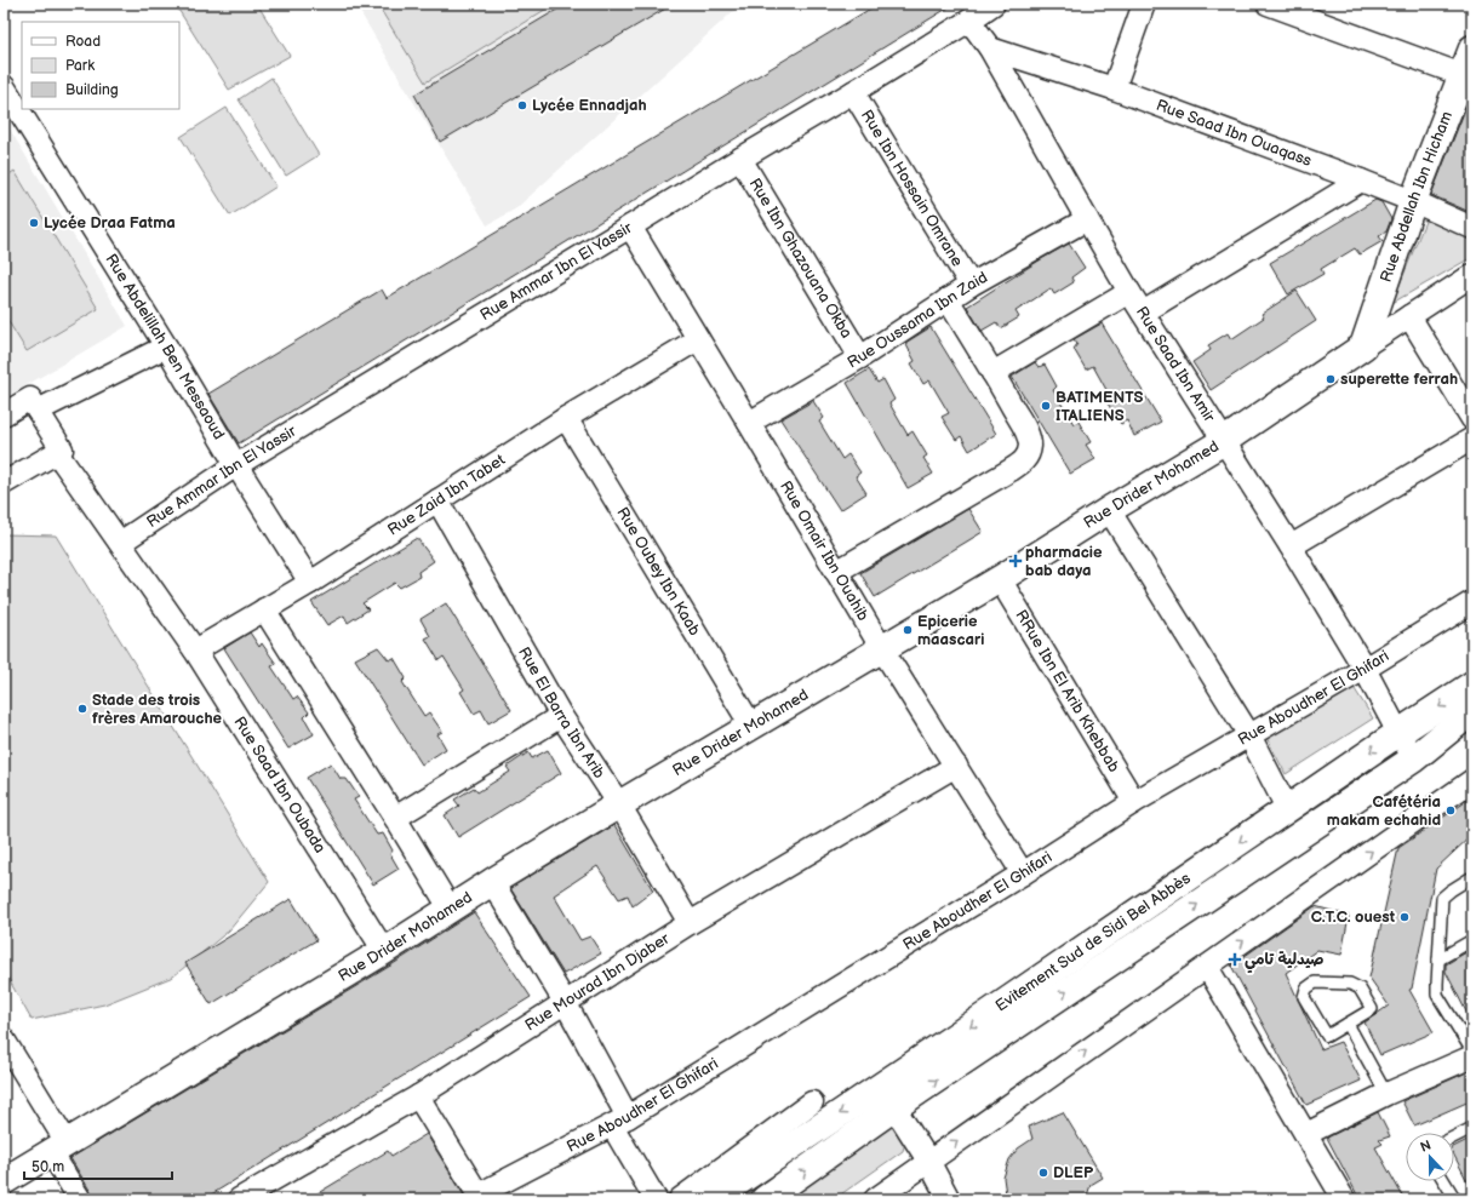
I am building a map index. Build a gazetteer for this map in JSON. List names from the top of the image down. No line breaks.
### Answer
{"streets":{"main road":["Rue Abdellah Ibn Hicham","Rue Drider Mohamed","Evitement Sud de Sidi Bel Abbès"],"street":["Rue Saad Ibn Ouaqass","Rue Ibn Hossain Omrane","Rue Ibn Ghazouana Okba","Rue Ammar Ibn El Yassir","Rue Oussama Ibn Zaid","Rue Abdelillah Ben Messaoud","Rue Saad Ibn Amir","Rue Zaid Ibn Tabet","Rue Omair Ibn Ouahib","Rue Oubey Ibn Kaab","RRue Ibn El Arib Khebbab","Rue Aboudher El Ghifari","Rue El Barra Ibn Arib","Rue Saad Ibn Oubada","Rue Mourad Ibn Djaber"]},"crossings":[["Rue Saad Ibn Ouaqass","Rue Abdellah Ibn Hicham"],["Rue Saad Ibn Ouaqass","Rue Saad Ibn Amir"],["Rue Ibn Hossain Omrane","Rue Ammar Ibn El Yassir"],["Rue Ibn Hossain Omrane","Rue Oussama Ibn Zaid"],["Rue Abdellah Ibn Hicham","Rue Drider Mohamed"],["Rue Ibn Ghazouana Okba","Rue Ammar Ibn El Yassir"],["Rue Ibn Ghazouana Okba","Rue Oussama Ibn Zaid"],["Rue Ammar Ibn El Yassir","Rue Abdelillah Ben Messaoud"],["Rue Ammar Ibn El Yassir","Rue Saad Ibn Amir"],["Rue Ammar Ibn El Yassir","Rue Omair Ibn Ouahib"],["Rue Ammar Ibn El Yassir","Rue Saad Ibn Oubada"],["Rue Oussama Ibn Zaid","Rue Saad Ibn Amir"],["Rue Oussama Ibn Zaid","Rue Omair Ibn Ouahib"],["Rue Abdelillah Ben Messaoud","Rue Zaid Ibn Tabet"],["Rue Saad Ibn Amir","Rue Drider Mohamed"],["Rue Saad Ibn Amir","Rue Aboudher El Ghifari"],["Rue Saad Ibn Amir","Evitement Sud de Sidi Bel Abbès"],["Rue Drider Mohamed","Rue Omair Ibn Ouahib"],["Rue Drider Mohamed","Rue Oubey Ibn Kaab"],["Rue Drider Mohamed","RRue Ibn El Arib Khebbab"],["Rue Drider Mohamed","Rue El Barra Ibn Arib"],["Rue Drider Mohamed","Rue Saad Ibn Oubada"],["Rue Zaid Ibn Tabet","Rue Omair Ibn Ouahib"],["Rue Zaid Ibn Tabet","Rue Oubey Ibn Kaab"],["Rue Zaid Ibn Tabet","Rue El Barra Ibn Arib"],["Rue Zaid Ibn Tabet","Rue Saad Ibn Oubada"],["Rue Omair Ibn Ouahib","Rue Aboudher El Ghifari"],["Rue Omair Ibn Ouahib","Rue Mourad Ibn Djaber"],["RRue Ibn El Arib Khebbab","Rue Aboudher El Ghifari"],["Rue El Barra Ibn Arib","Rue Mourad Ibn Djaber"]],"places":{"other":["Lycée Ennadjah","Lycée Draa Fatma","superette ferrah","BATIMENTS ITALIENS","Epicerie maascari","Stade des trois frères Amarouche","Cafétéria makam echahid","C.T.C. ouest","DLEP"],"health":["pharmacie bab daya","صيدلية تامي"]},"legend":["Road","Park","Building"],"scale_bar":"50 m","north":"top"}
